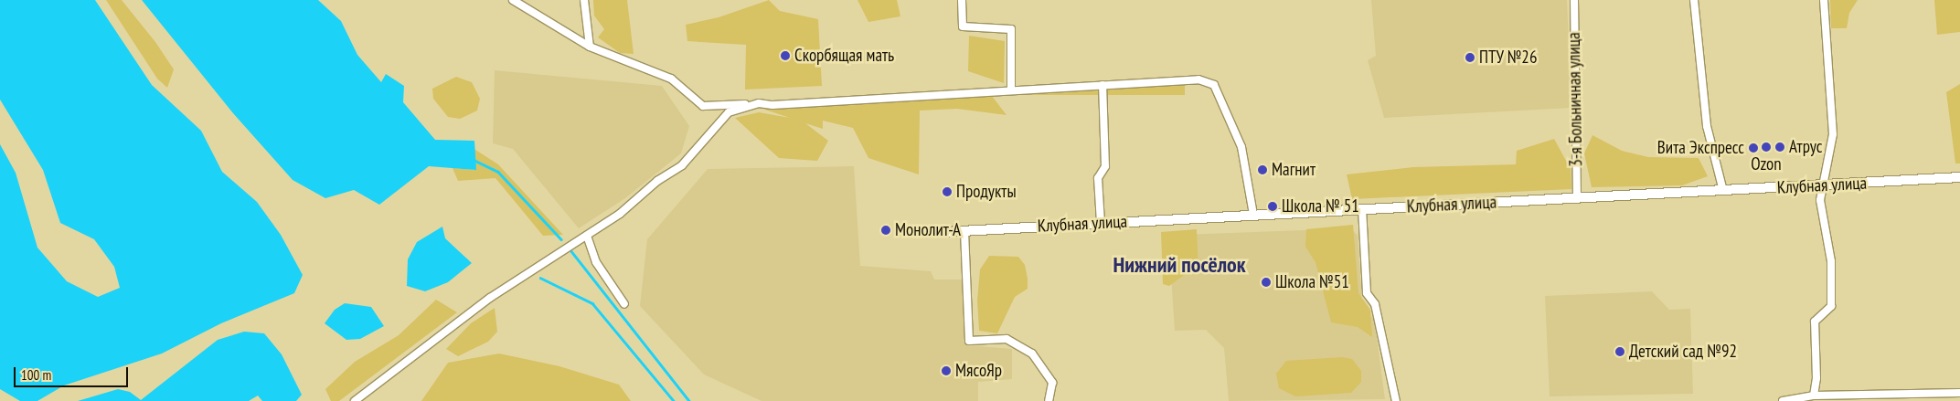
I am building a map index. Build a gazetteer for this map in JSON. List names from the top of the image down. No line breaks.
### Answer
{"streets":{"street":["3-я Больничная улица","Клубная улица"]},"crossings":[["3-я Больничная улица","Клубная улица"]],"districts":["Нижний посёлок"],"places":["Скорбящая мать","ПТУ №26","Ozon","Атрус","Вита Экспресс","Магнит","Продукты","Школа № 51","Монолит-А","Школа №51","Детский сад №92","МясоЯр"],"scale_bar":"100 m"}
